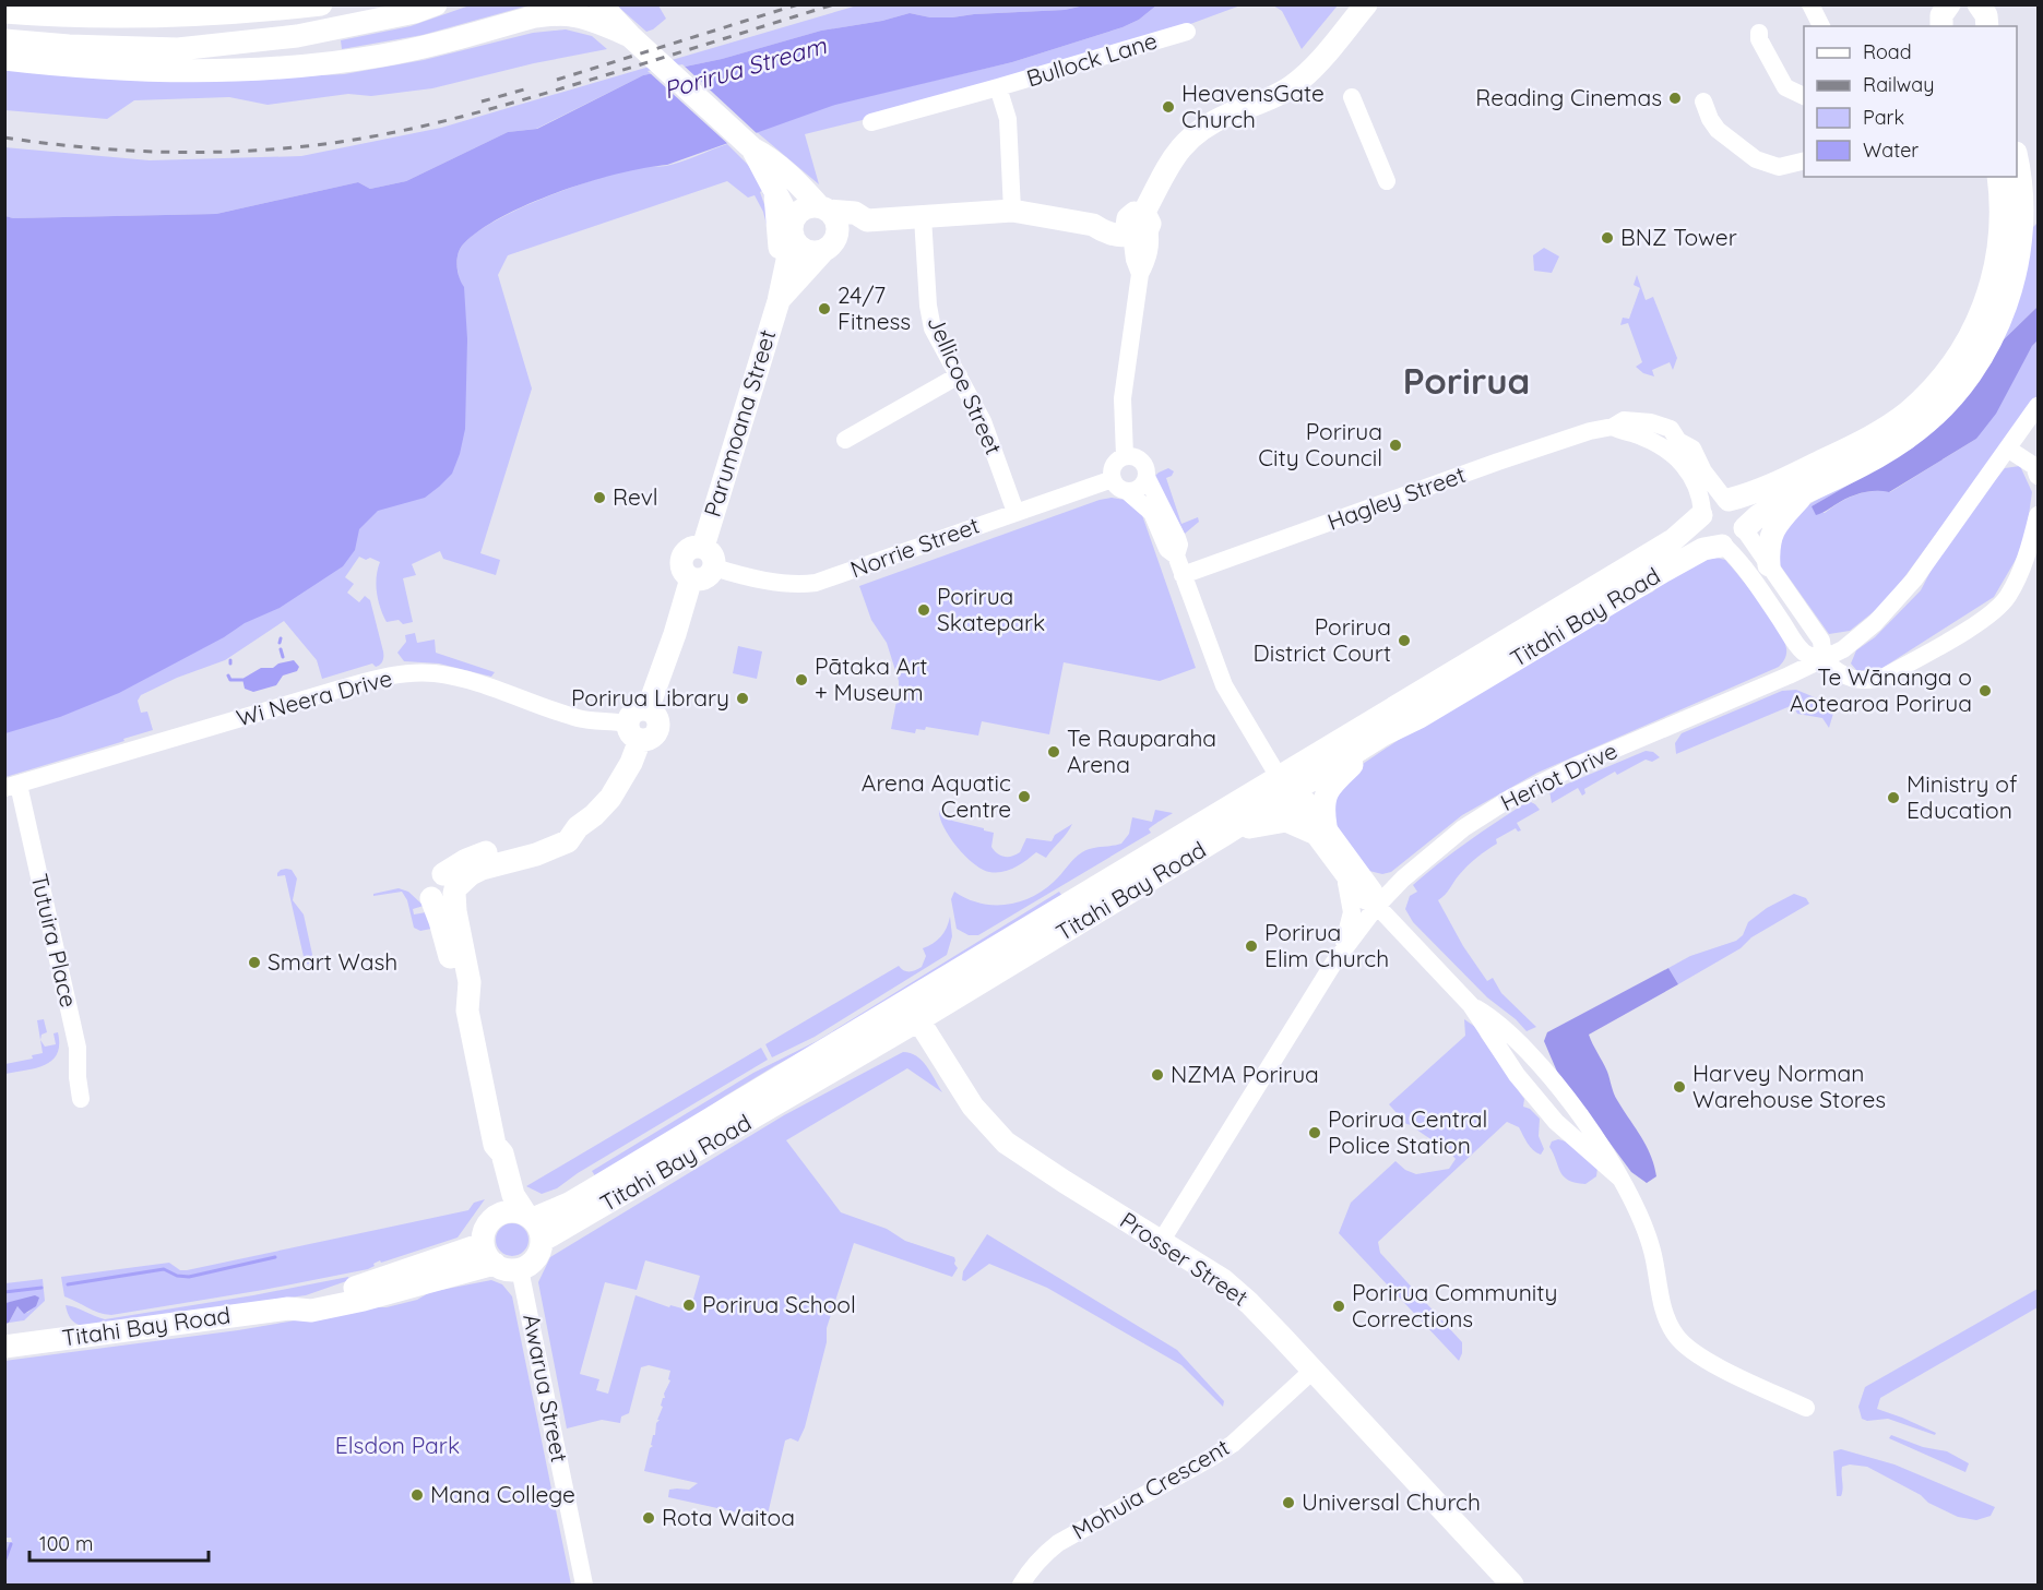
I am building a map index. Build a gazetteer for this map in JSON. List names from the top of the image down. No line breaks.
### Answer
{"streets":{"main road":["Parumoana Street","Titahi Bay Road","Prosser Street"],"street":["Bullock Lane","Jellicoe Street","Hagley Street","Norrie Street","Wi Neera Drive","Heriot Drive","Tutuira Place","Awarua Street","Mohuia Crescent"]},"crossings":[["Jellicoe Street","Norrie Street"],["Parumoana Street","Norrie Street"],["Hagley Street","Titahi Bay Road"],["Titahi Bay Road","Prosser Street"],["Titahi Bay Road","Awarua Street"],["Wi Neera Drive","Tutuira Place"],["Heriot Drive","Prosser Street"],["Prosser Street","Mohuia Crescent"]],"districts":["Porirua"],"water":["Porirua Stream"],"parks":["Elsdon Park"],"places":["Reading Cinemas","HeavensGate Church","BNZ Tower","24/7 Fitness","Porirua City Council","Revl","Porirua Skatepark","Porirua District Court","Pātaka Art + Museum","Te Wānanga o Aotearoa Porirua","Porirua Library","Te Rauparaha Arena","Arena Aquatic Centre","Ministry of Education","Porirua Elim Church","Smart Wash","NZMA Porirua","Harvey Norman Warehouse Stores","Porirua Central Police Station","Porirua School","Porirua Community Corrections","Mana College","Universal Church","Rota Waitoa"],"legend":["Road","Railway","Park","Water"],"scale_bar":"100 m"}
